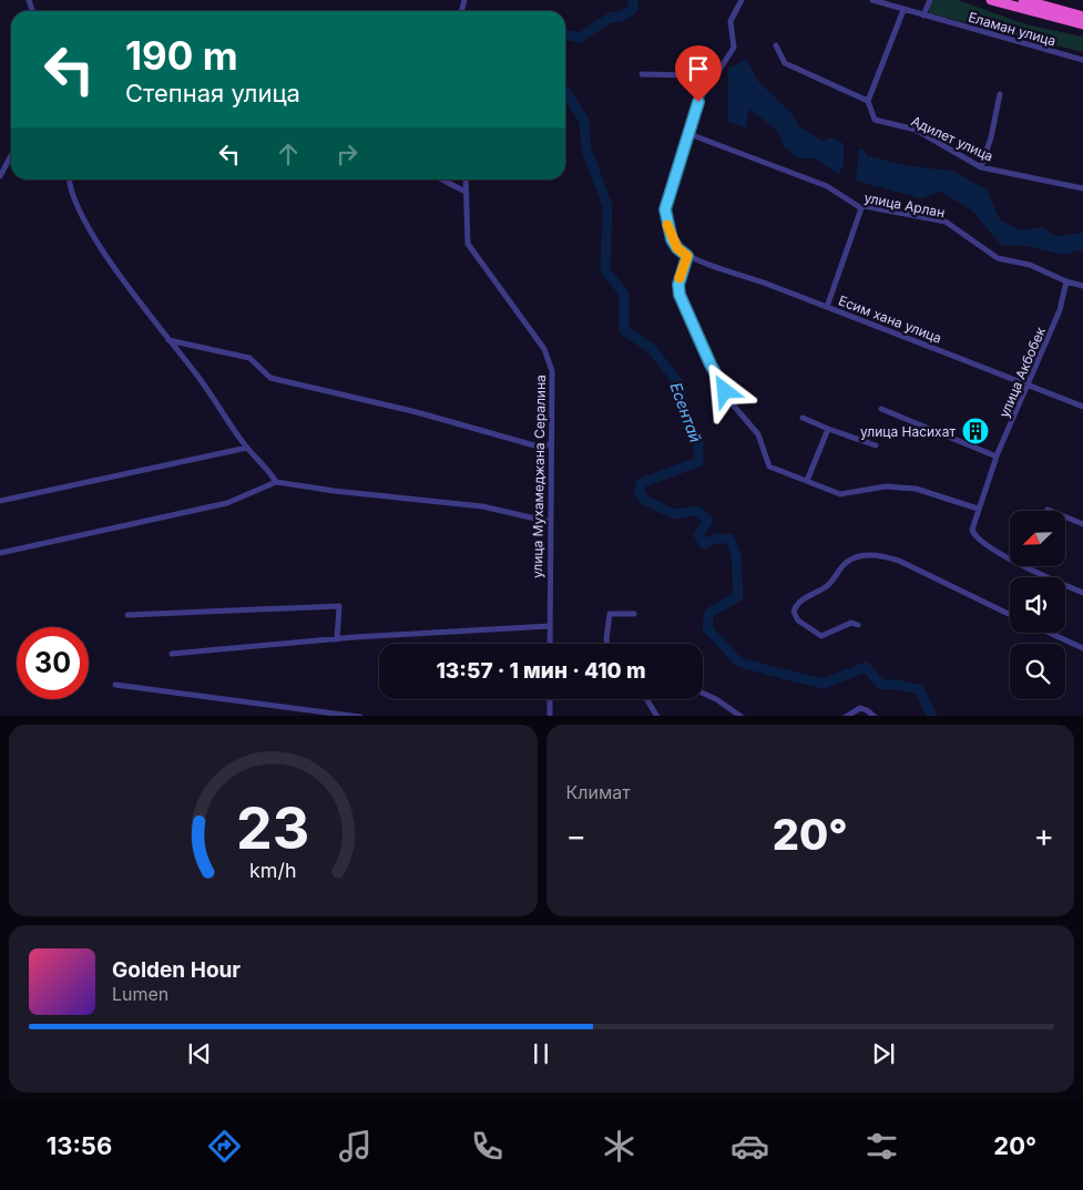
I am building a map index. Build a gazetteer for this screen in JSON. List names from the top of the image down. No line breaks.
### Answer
{"streets":{"street":["Еламан улица","Адилет улица","улица Арлан","Есим хана улица","улица Акбобек","улица Мухамеджана Сералина"]},"crossings":[["улица Арлан","улица Акбобек"],["Есим хана улица","улица Акбобек"]],"water":["Есентай"],"places":{"building":["улица Насихат"]},"north":"bottom left","page":{"turn":["190 m","Степная улица"],"limit":"30","trip":"13:57 · 1 мин · 410 m","tile":"Климат","heat":["−","20°","+"],"song":["Golden Hour","Lumen"],"tabs":["13:56","20°"],"gauge":["23","km/h"]}}
